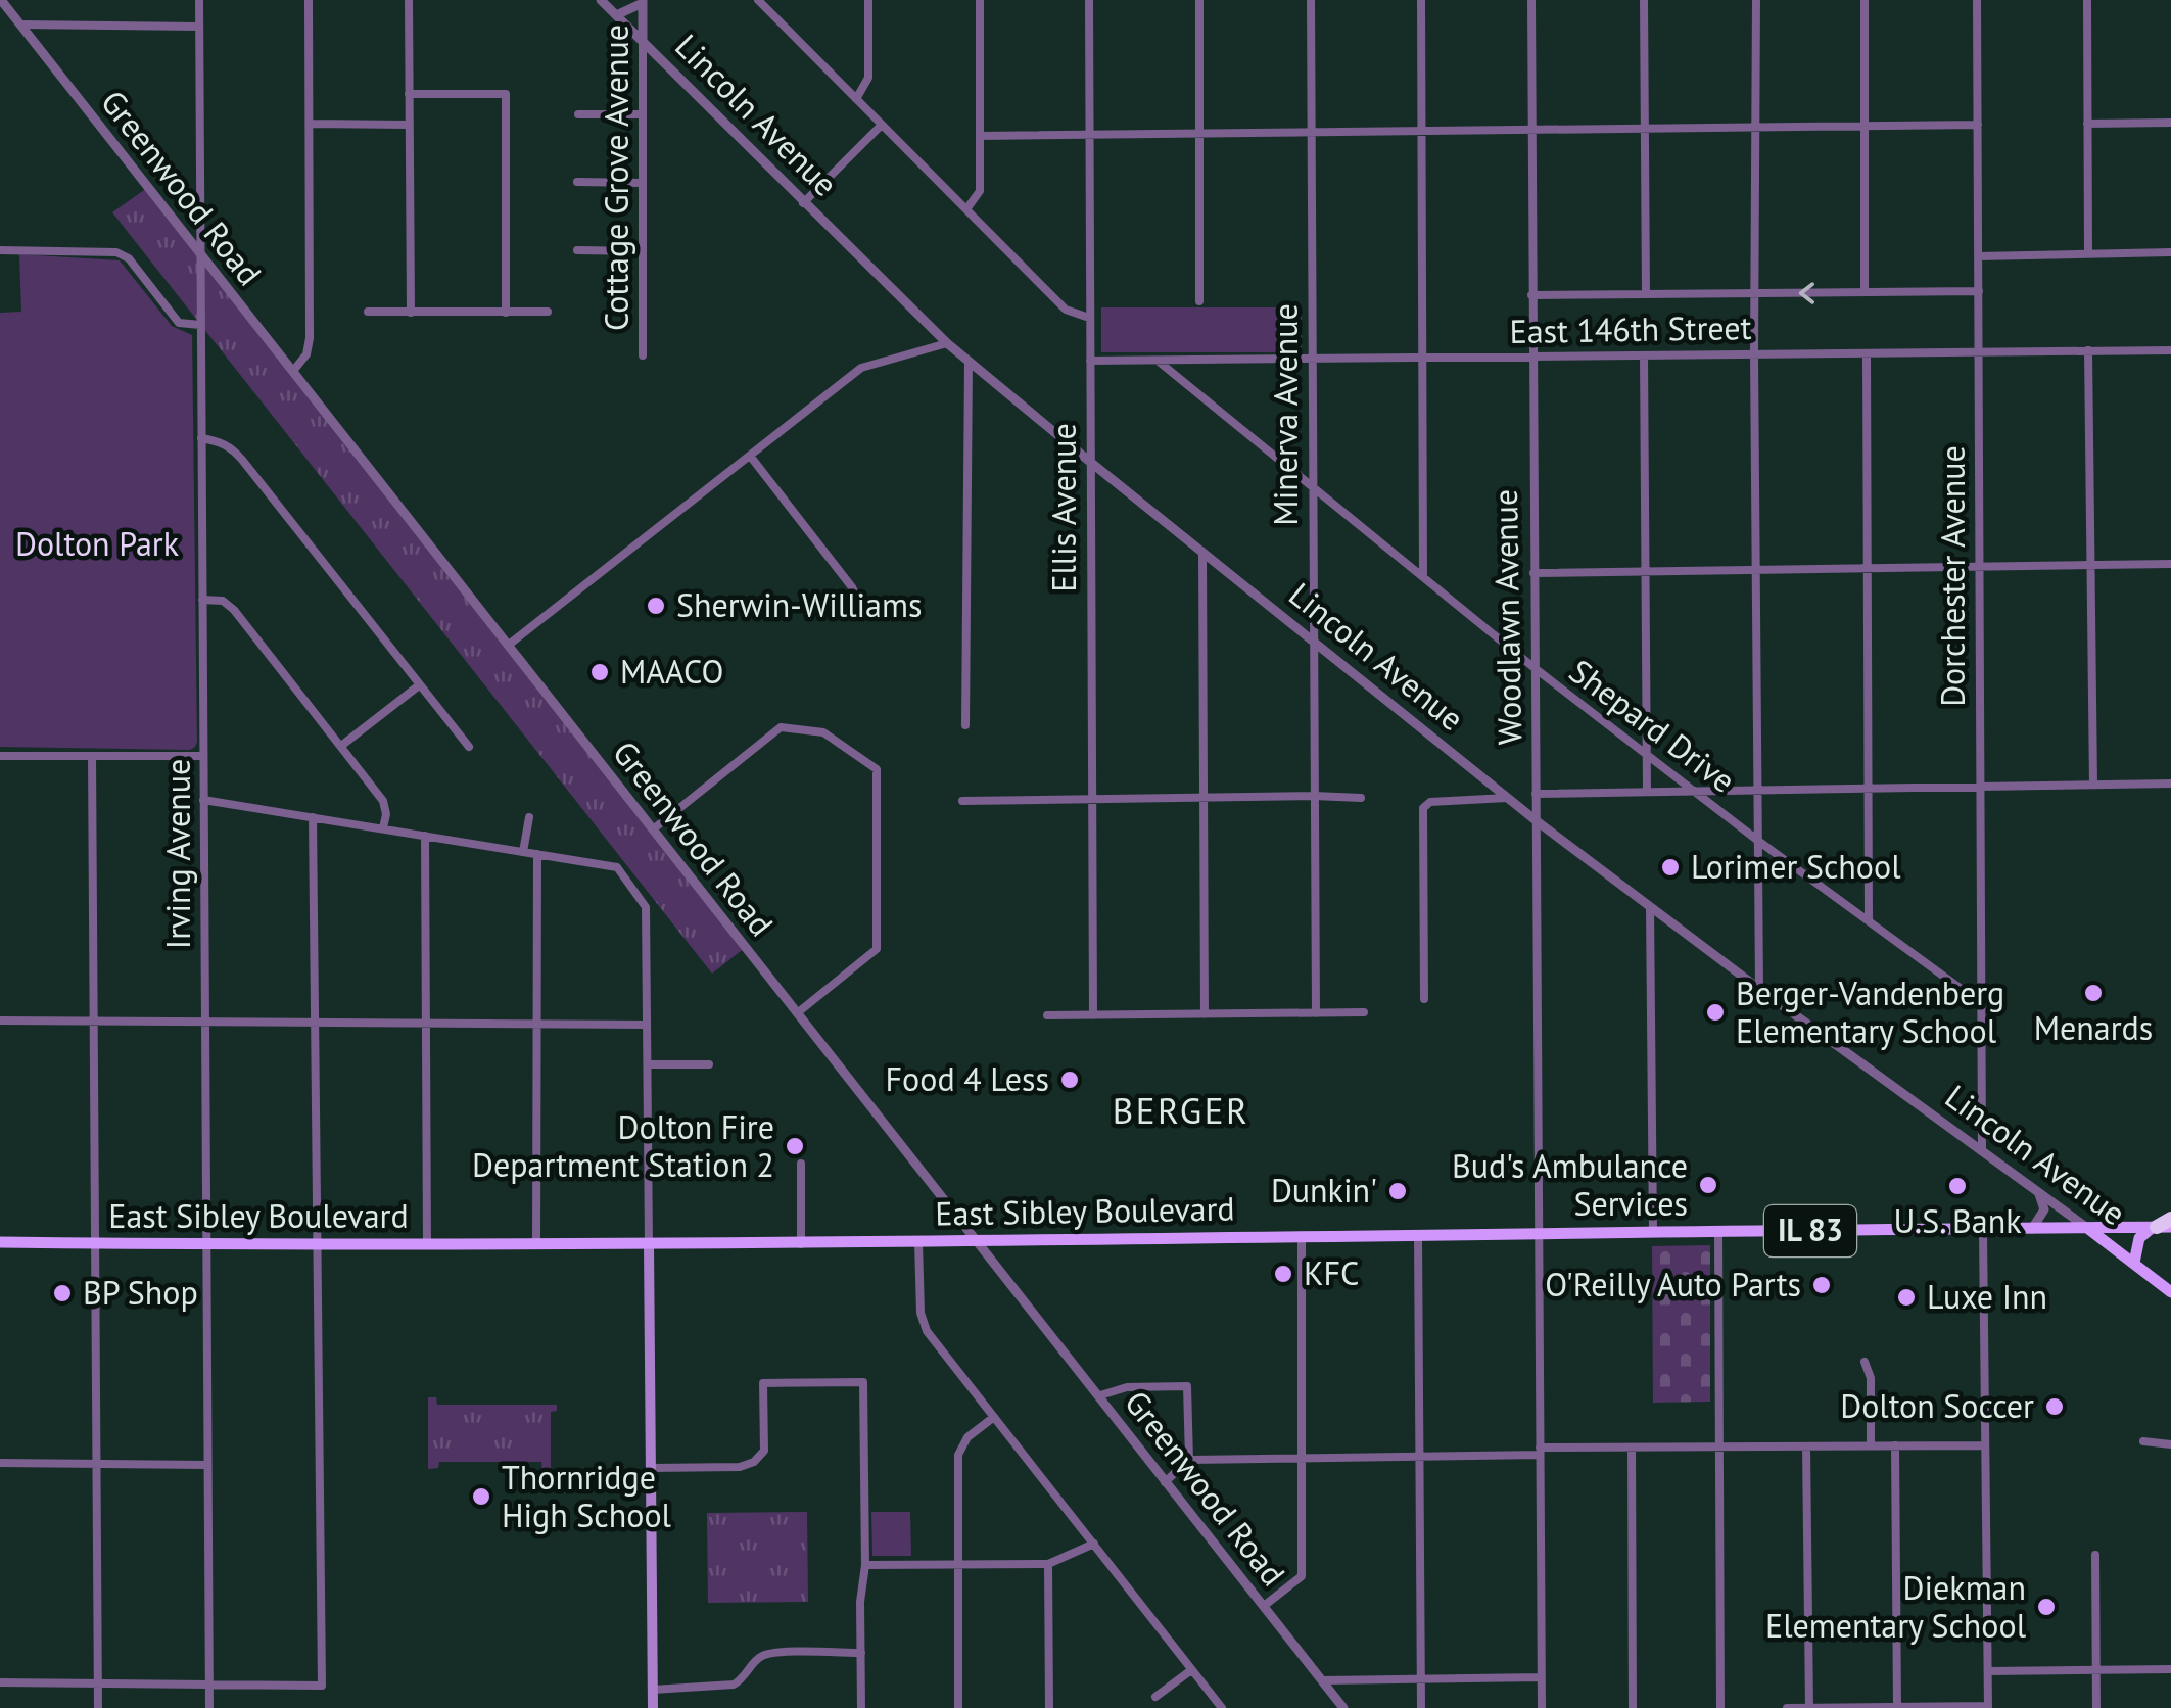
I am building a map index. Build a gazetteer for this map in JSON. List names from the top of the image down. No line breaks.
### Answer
{"streets":{"main road":["Lincoln Avenue","East Sibley Boulevard","IL 83"],"street":["Cottage Grove Avenue","Greenwood Road","East 146th Street","Minerva Avenue","Ellis Avenue","Dorchester Avenue","Woodlawn Avenue","Shepard Drive","Irving Avenue"]},"crossings":[["Lincoln Avenue","Cottage Grove Avenue"],["Lincoln Avenue","Minerva Avenue"],["Lincoln Avenue","Ellis Avenue"],["Lincoln Avenue","Dorchester Avenue"],["Lincoln Avenue","Woodlawn Avenue"],["Lincoln Avenue","East Sibley Boulevard"],["Greenwood Road","Irving Avenue"],["Greenwood Road","East Sibley Boulevard"],["East 146th Street","Minerva Avenue"],["East 146th Street","Ellis Avenue"],["East 146th Street","Dorchester Avenue"],["East 146th Street","Woodlawn Avenue"],["East 146th Street","Shepard Drive"],["Minerva Avenue","Shepard Drive"],["Dorchester Avenue","Shepard Drive"],["Woodlawn Avenue","Shepard Drive"],["Woodlawn Avenue","East Sibley Boulevard"],["Irving Avenue","East Sibley Boulevard"]],"districts":["BERGER"],"parks":["Dolton Park"],"places":["Sherwin-Williams","MAACO","Lorimer School","Menards","Berger-Vandenberg Elementary School","Food 4 Less","Dolton Fire Department Station 2","Bud's Ambulance Services","U.S. Bank","Dunkin'","KFC","O'Reilly Auto Parts","BP Shop","Luxe Inn","Dolton Soccer","Thornridge High School","Diekman Elementary School"]}
